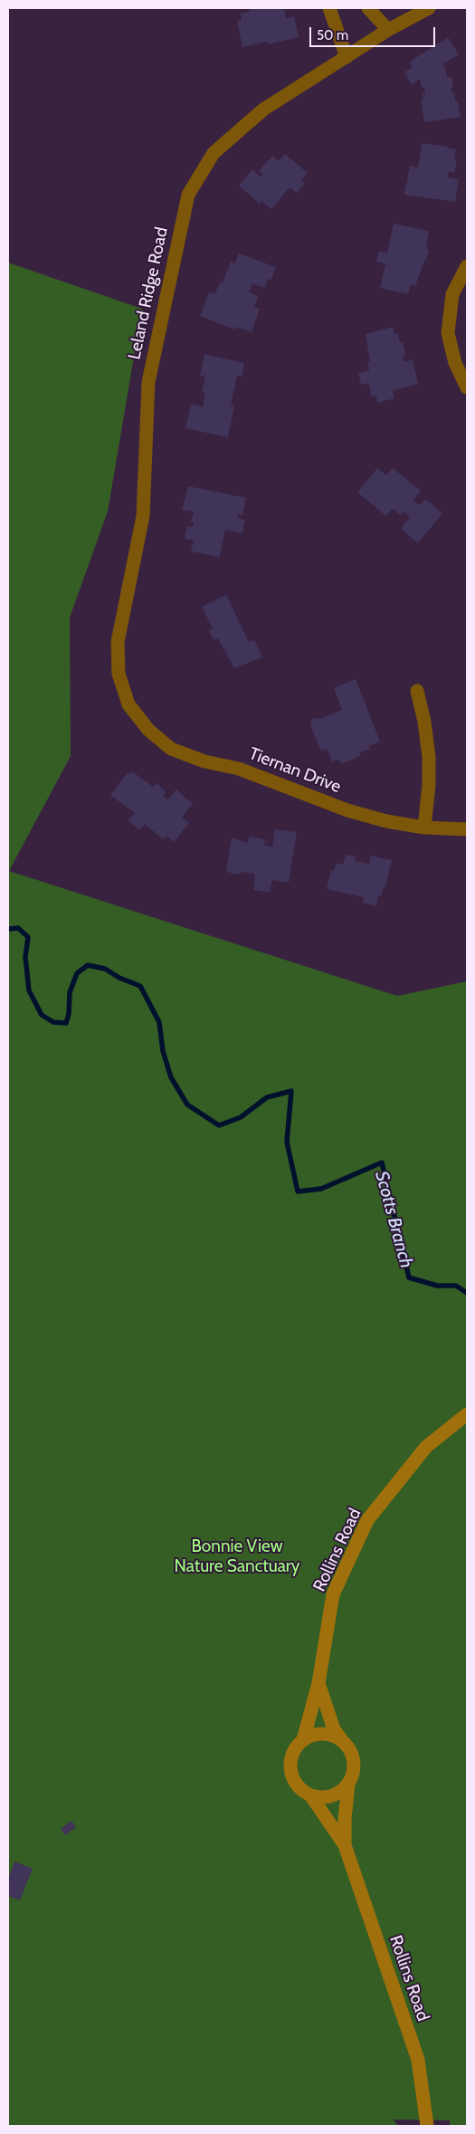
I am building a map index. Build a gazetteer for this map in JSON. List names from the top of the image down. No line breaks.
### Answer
{"streets":{"street":["Leland Ridge Road","Tiernan Drive","Rollins Road"]},"crossings":[["Leland Ridge Road","Tiernan Drive"]],"water":["Scotts Branch"],"parks":["Bonnie View Nature Sanctuary"],"scale_bar":"50 m"}
